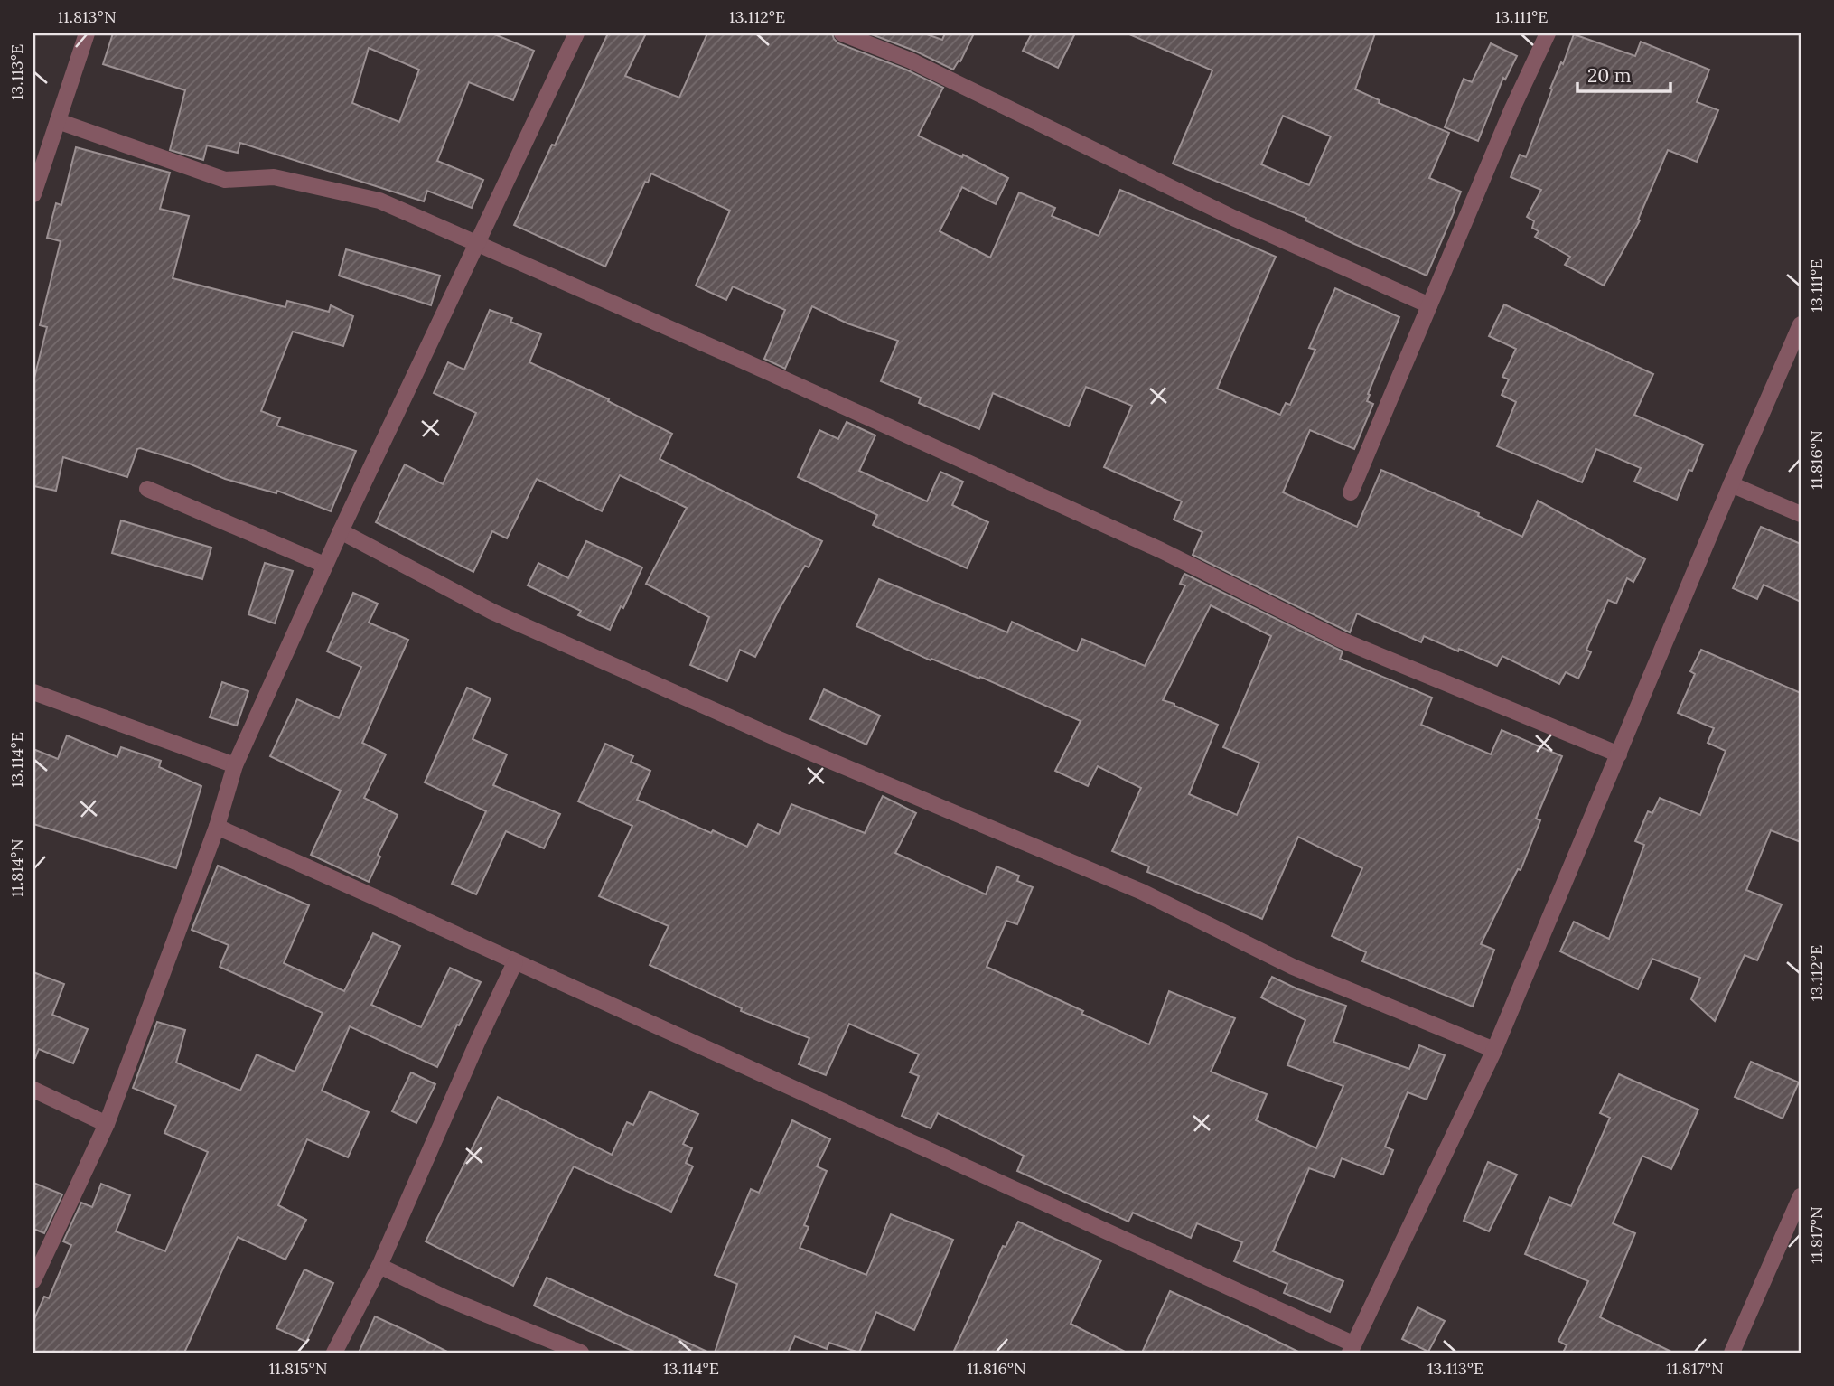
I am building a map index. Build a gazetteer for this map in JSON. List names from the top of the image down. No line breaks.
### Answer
{"scale_bar":"20 m","coordinates":["11.813°N","13.112°E","13.111°E","13.113°E","11.816°N","13.114°E","11.814°N","11.817°N","11.815°N"]}
